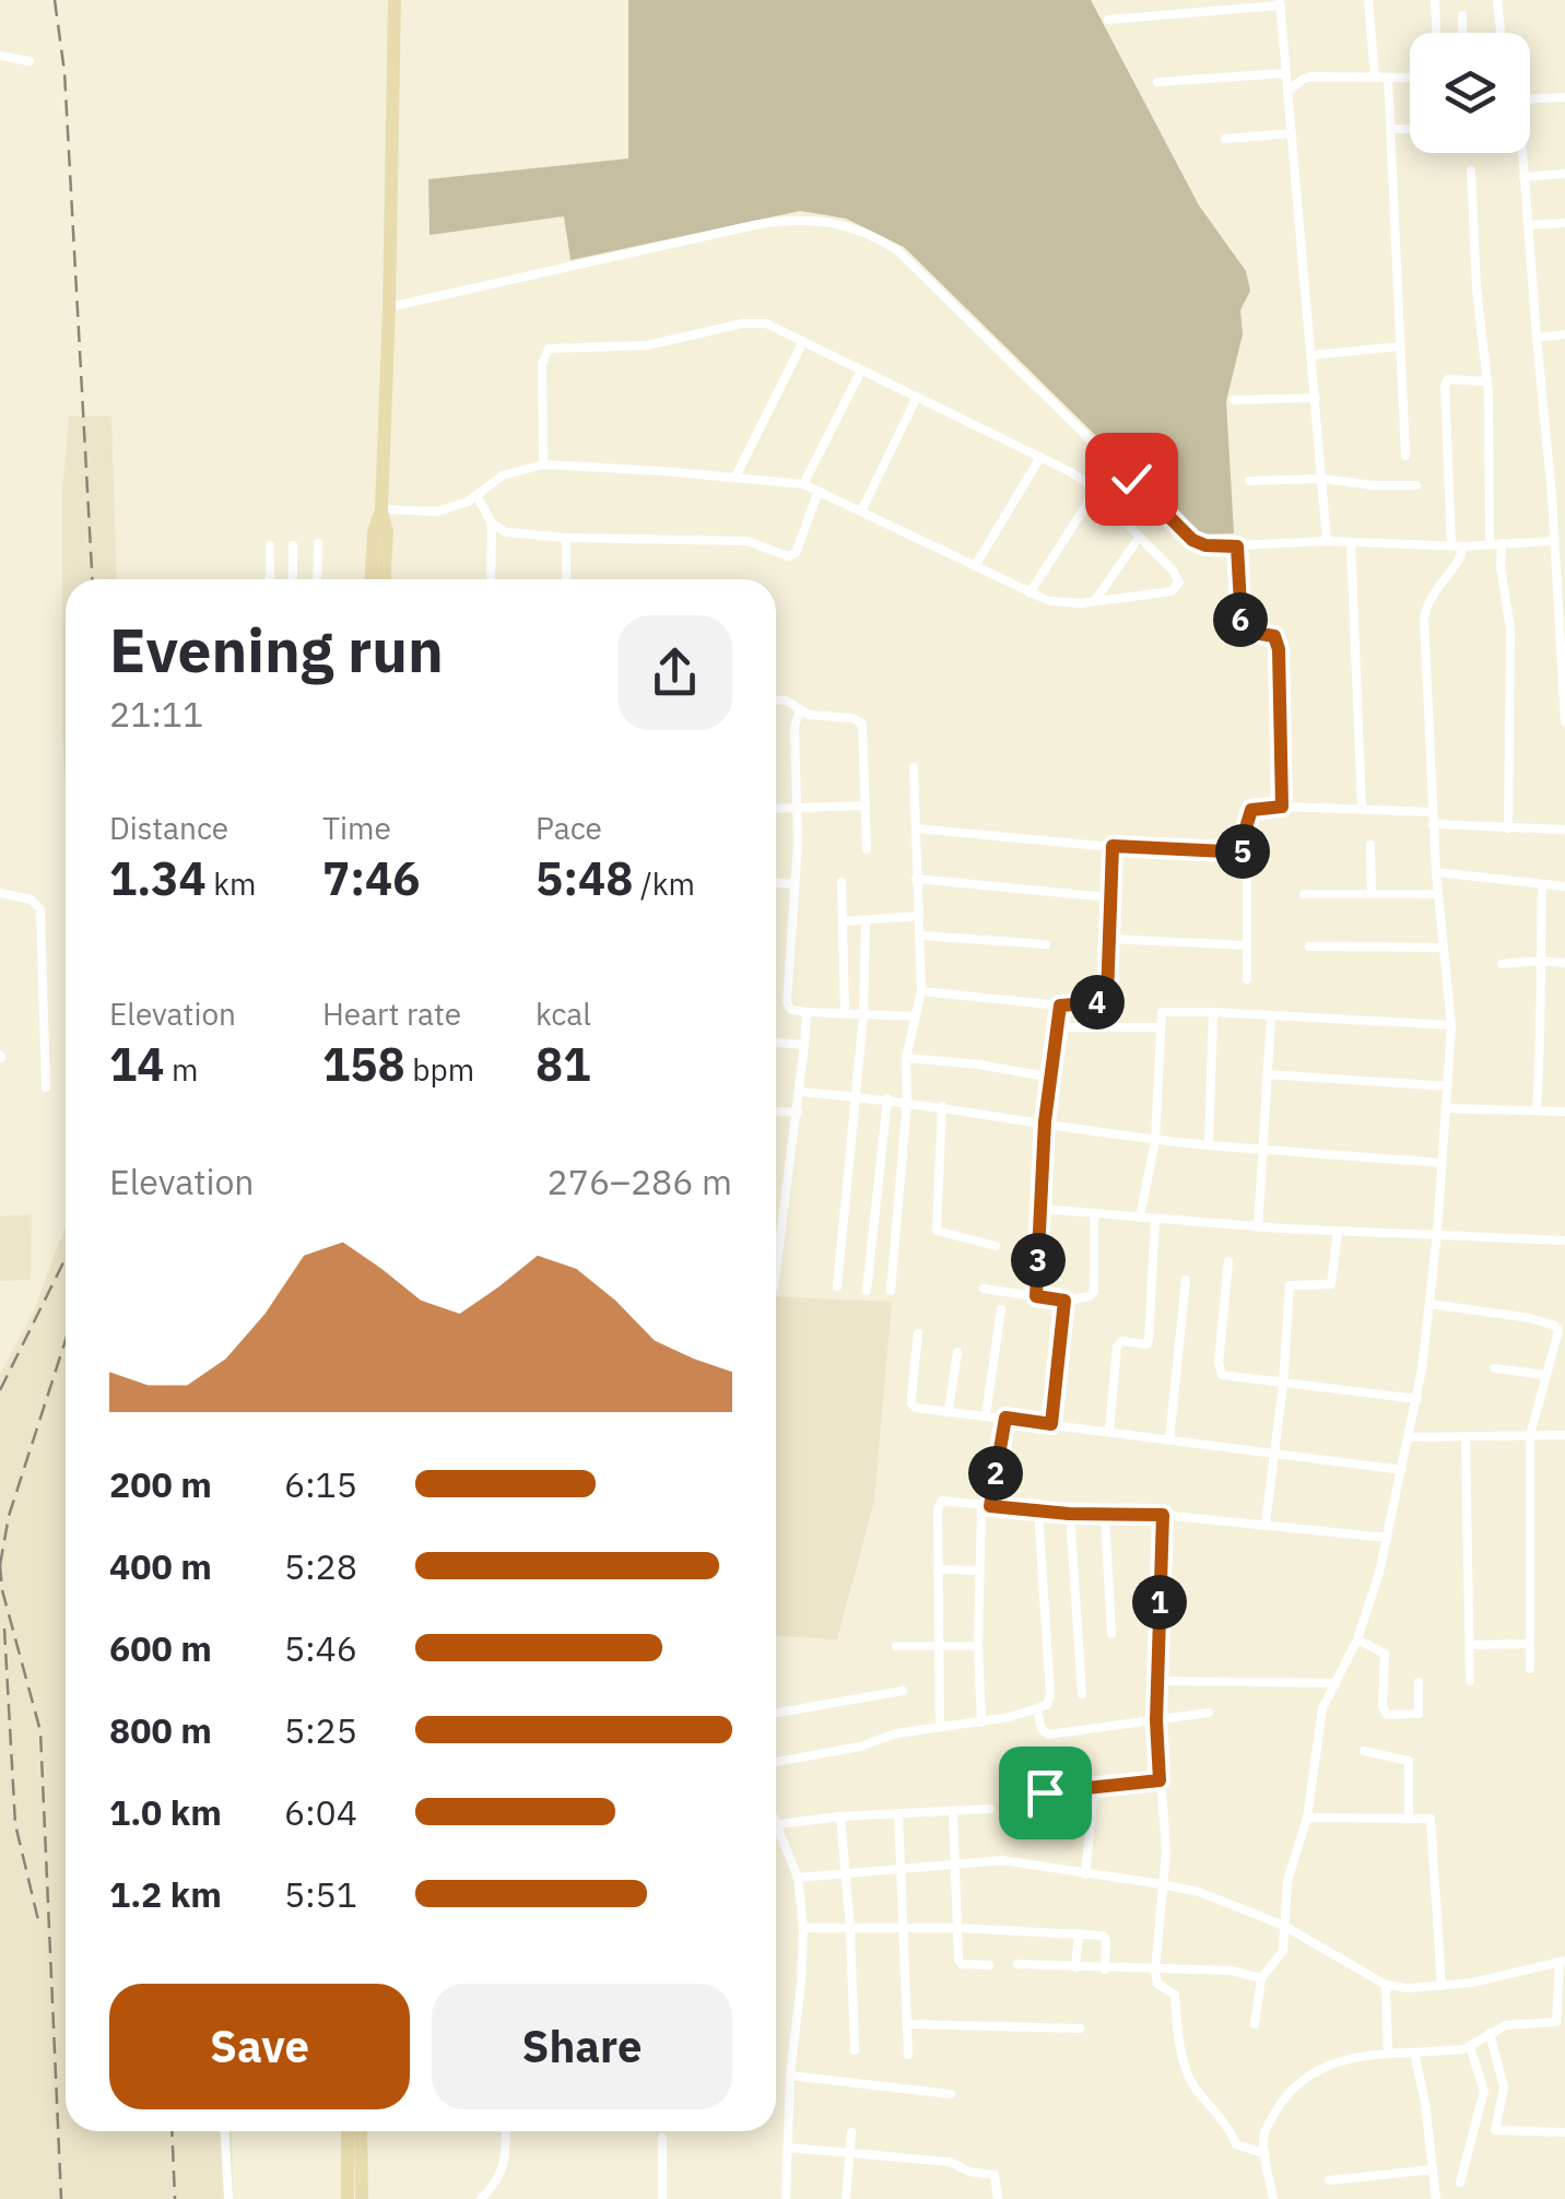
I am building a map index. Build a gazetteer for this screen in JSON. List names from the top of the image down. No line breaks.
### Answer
{"page":{"heading":["Evening run","21:11"],"pins":["6","5","4","3","2","1"],"stats":[["Distance","1.34 km"],["Time","7:46"],["Pace","5:48 /km"],["Elevation","14 m"],["Heart rate","158 bpm"],["kcal","81"]],"chart":["Elevation","276–286 m"],"list":[{"name":"200 m","note":"6:15"},{"name":"400 m","note":"5:28"},{"name":"600 m","note":"5:46"},{"name":"800 m","note":"5:25"},{"name":"1.0 km","note":"6:04"},{"name":"1.2 km","note":"5:51"}],"buttons":["Save","Share"]}}
